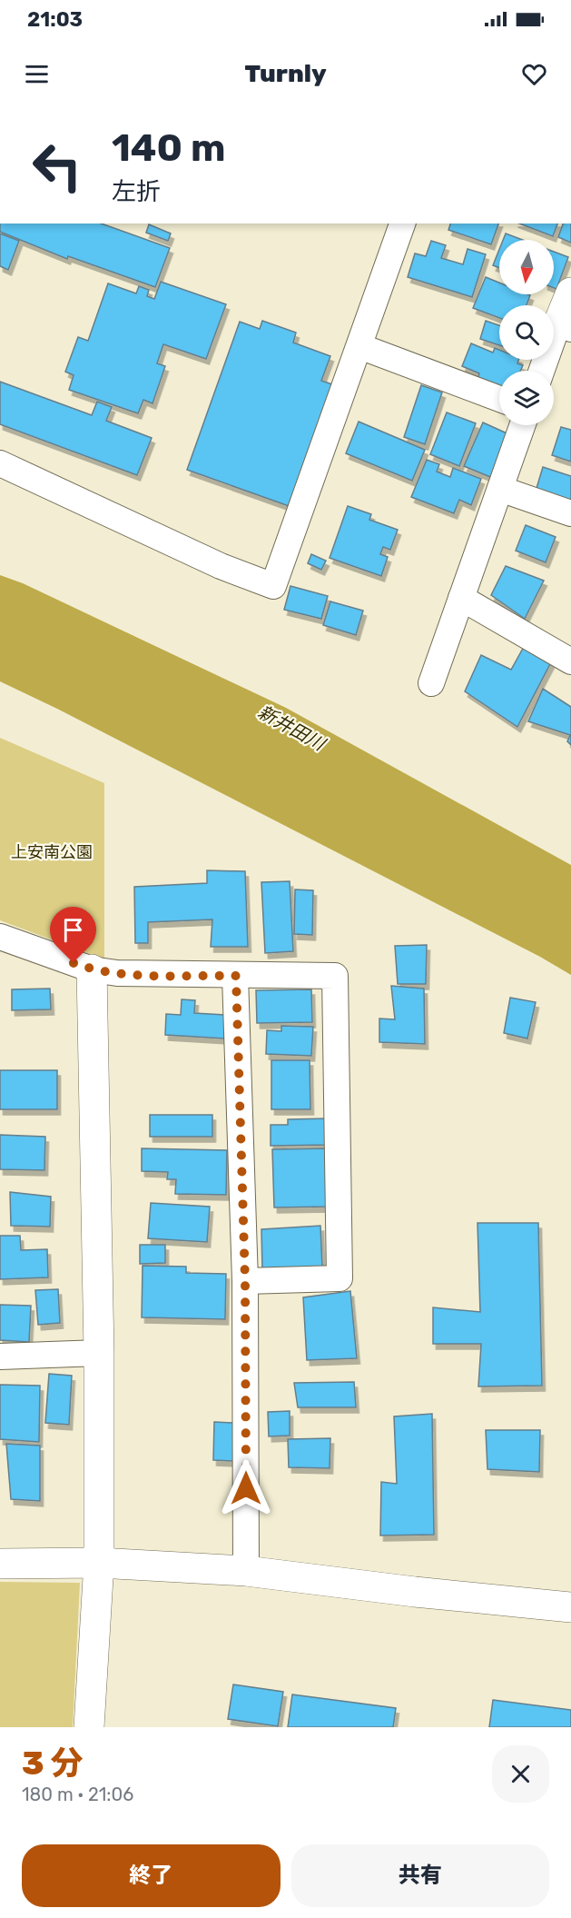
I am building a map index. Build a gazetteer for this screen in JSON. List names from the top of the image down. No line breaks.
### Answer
{"water":["新井田川"],"parks":["上安南公園"],"north":"bottom","page":{"status":"21:03","header":"Turnly","turn":["140 m","左折"],"heading":["3 分","180 m · 21:06"],"buttons":["終了","共有"]}}
